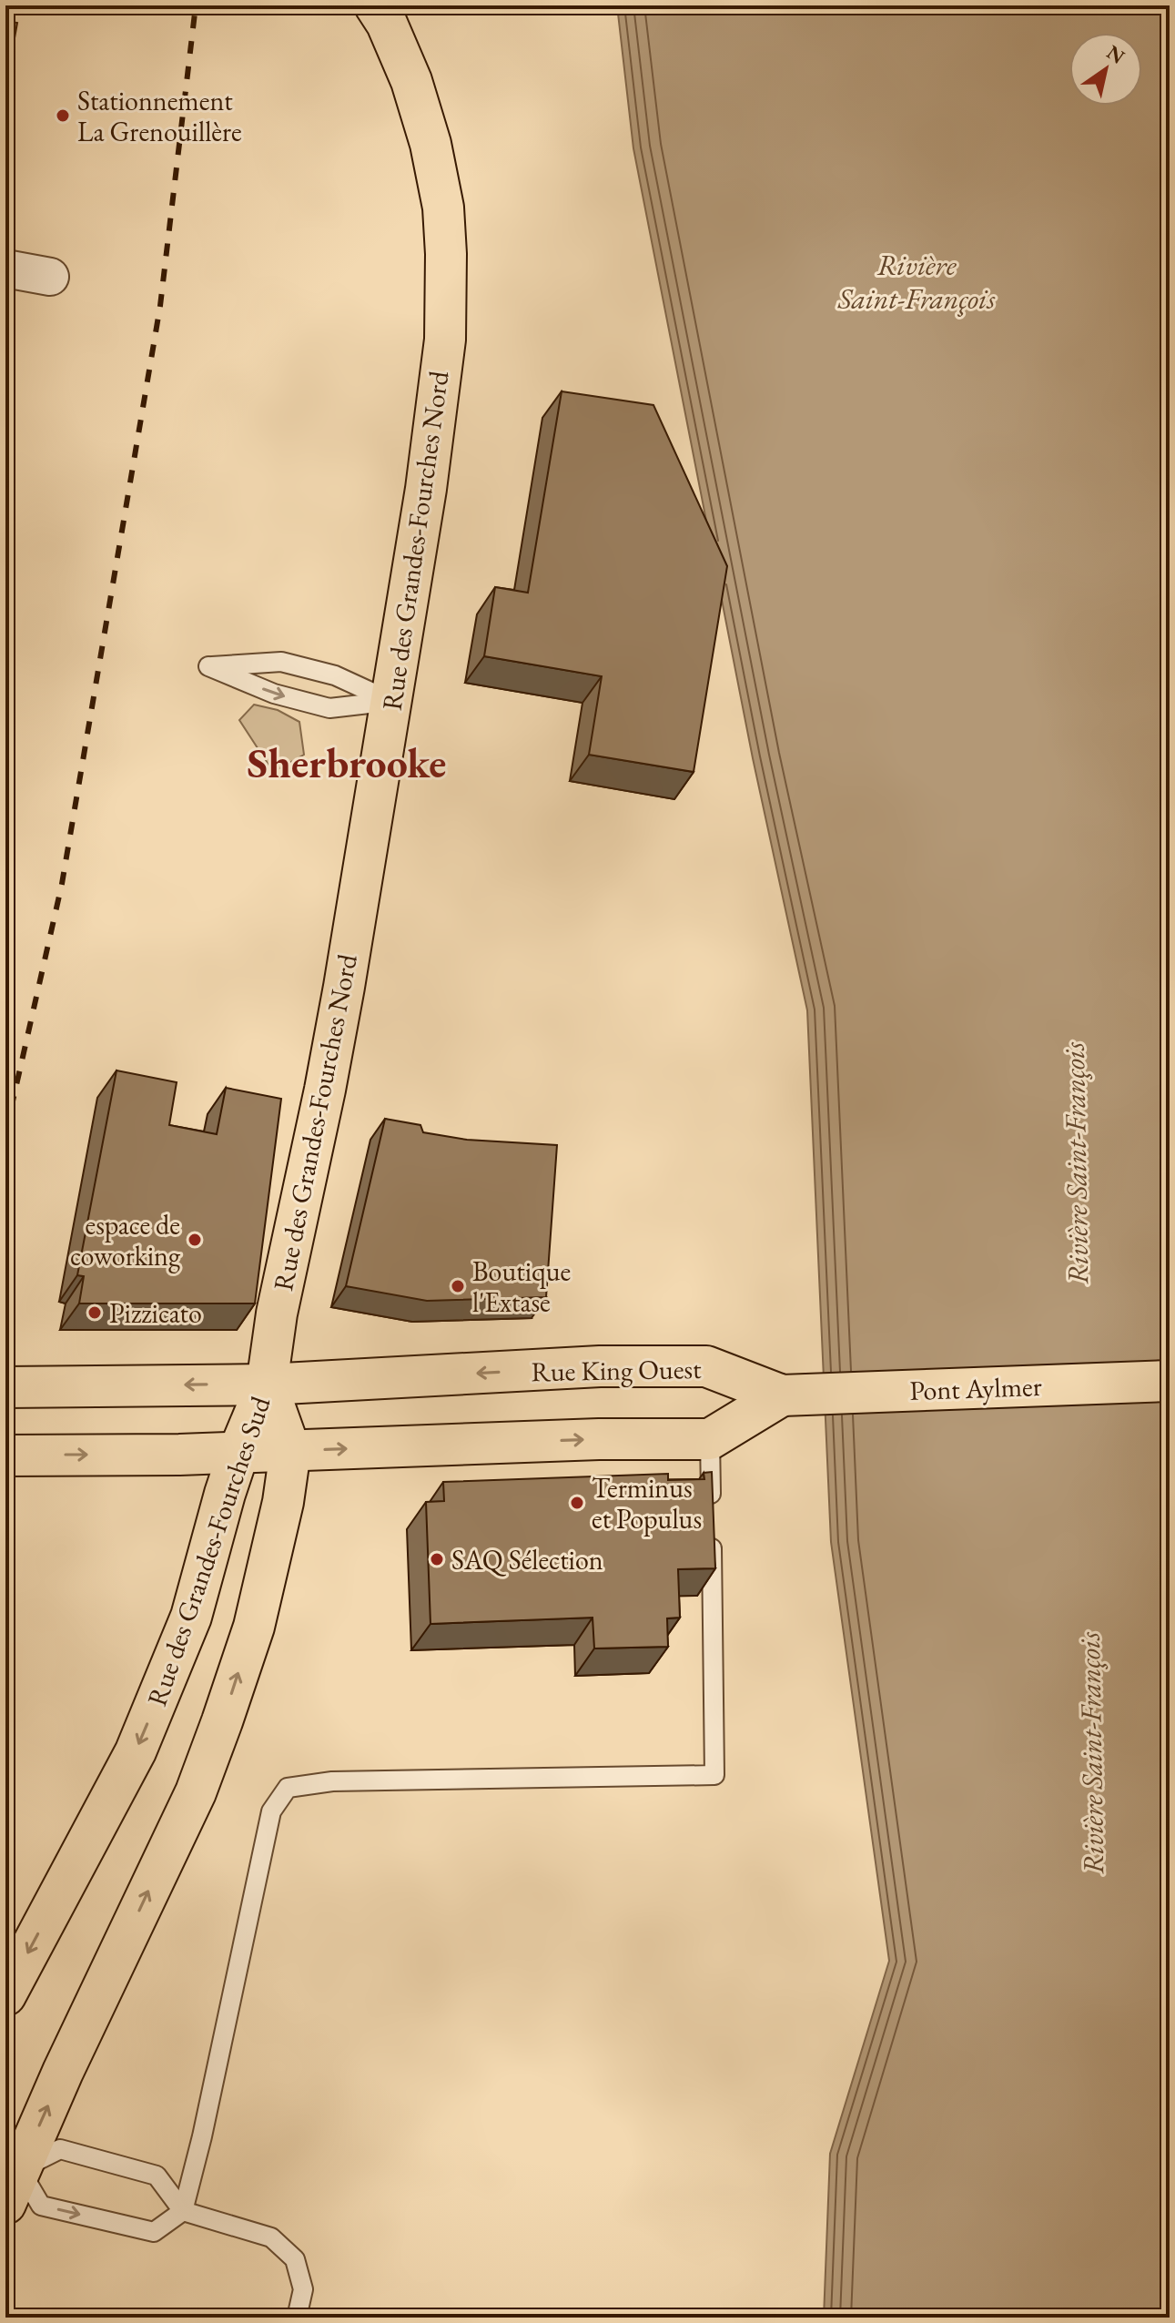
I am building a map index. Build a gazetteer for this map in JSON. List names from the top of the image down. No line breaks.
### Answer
{"streets":{"main road":["Rue des Grandes-Fourches Nord","Rue King Ouest","Pont Aylmer","Rue des Grandes-Fourches Sud"]},"crossings":[["Rue des Grandes-Fourches Nord","Rue King Ouest"],["Rue des Grandes-Fourches Nord","Rue des Grandes-Fourches Sud"],["Rue King Ouest","Pont Aylmer"],["Rue King Ouest","Rue des Grandes-Fourches Sud"]],"districts":["Sherbrooke"],"water":["Rivière Saint-François"],"places":["Stationnement La Grenouillère","espace de coworking","Boutique l'Extase","Pizzicato","Terminus et Populus","SAQ Sélection"],"north":"top right"}
